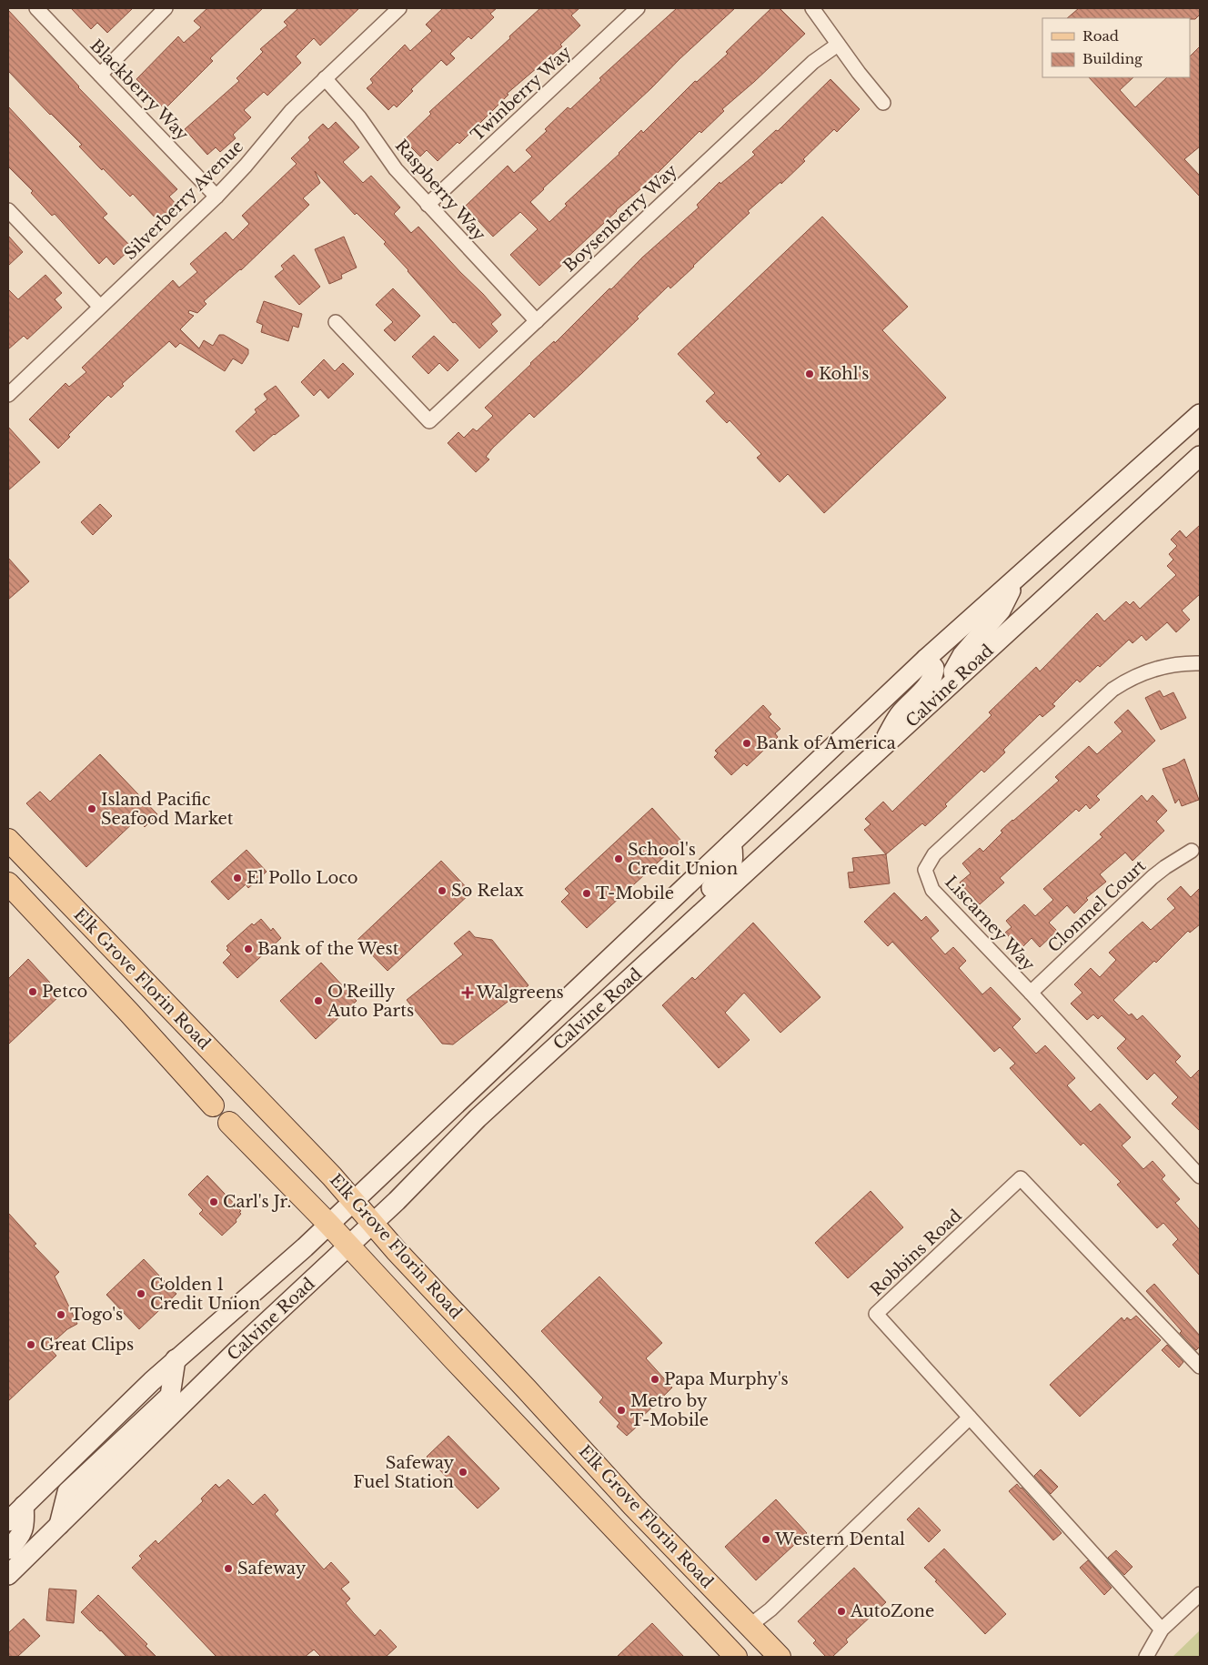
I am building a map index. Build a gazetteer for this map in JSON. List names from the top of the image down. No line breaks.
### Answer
{"streets":{"main road":["Calvine Road","Elk Grove Florin Road"],"street":["Blackberry Way","Twinberry Way","Raspberry Way","Silverberry Avenue","Boysenberry Way","Clonmel Court","Liscarney Way","Robbins Road"]},"crossings":[["Blackberry Way","Silverberry Avenue"],["Twinberry Way","Raspberry Way"],["Raspberry Way","Silverberry Avenue"],["Raspberry Way","Boysenberry Way"],["Calvine Road","Elk Grove Florin Road"],["Clonmel Court","Liscarney Way"]],"places":{"other":["Kohl's","Bank of America","Island Pacific Seafood Market","School's Credit Union","El Pollo Loco","So Relax","T-Mobile","Bank of the West","Petco","O'Reilly Auto Parts","Carl's Jr.","Golden 1 Credit Union","Togo's","Great Clips","Papa Murphy's","Metro by T-Mobile","Safeway Fuel Station","Western Dental","Safeway","AutoZone"],"health":["Walgreens"]},"legend":["Road","Building"]}
